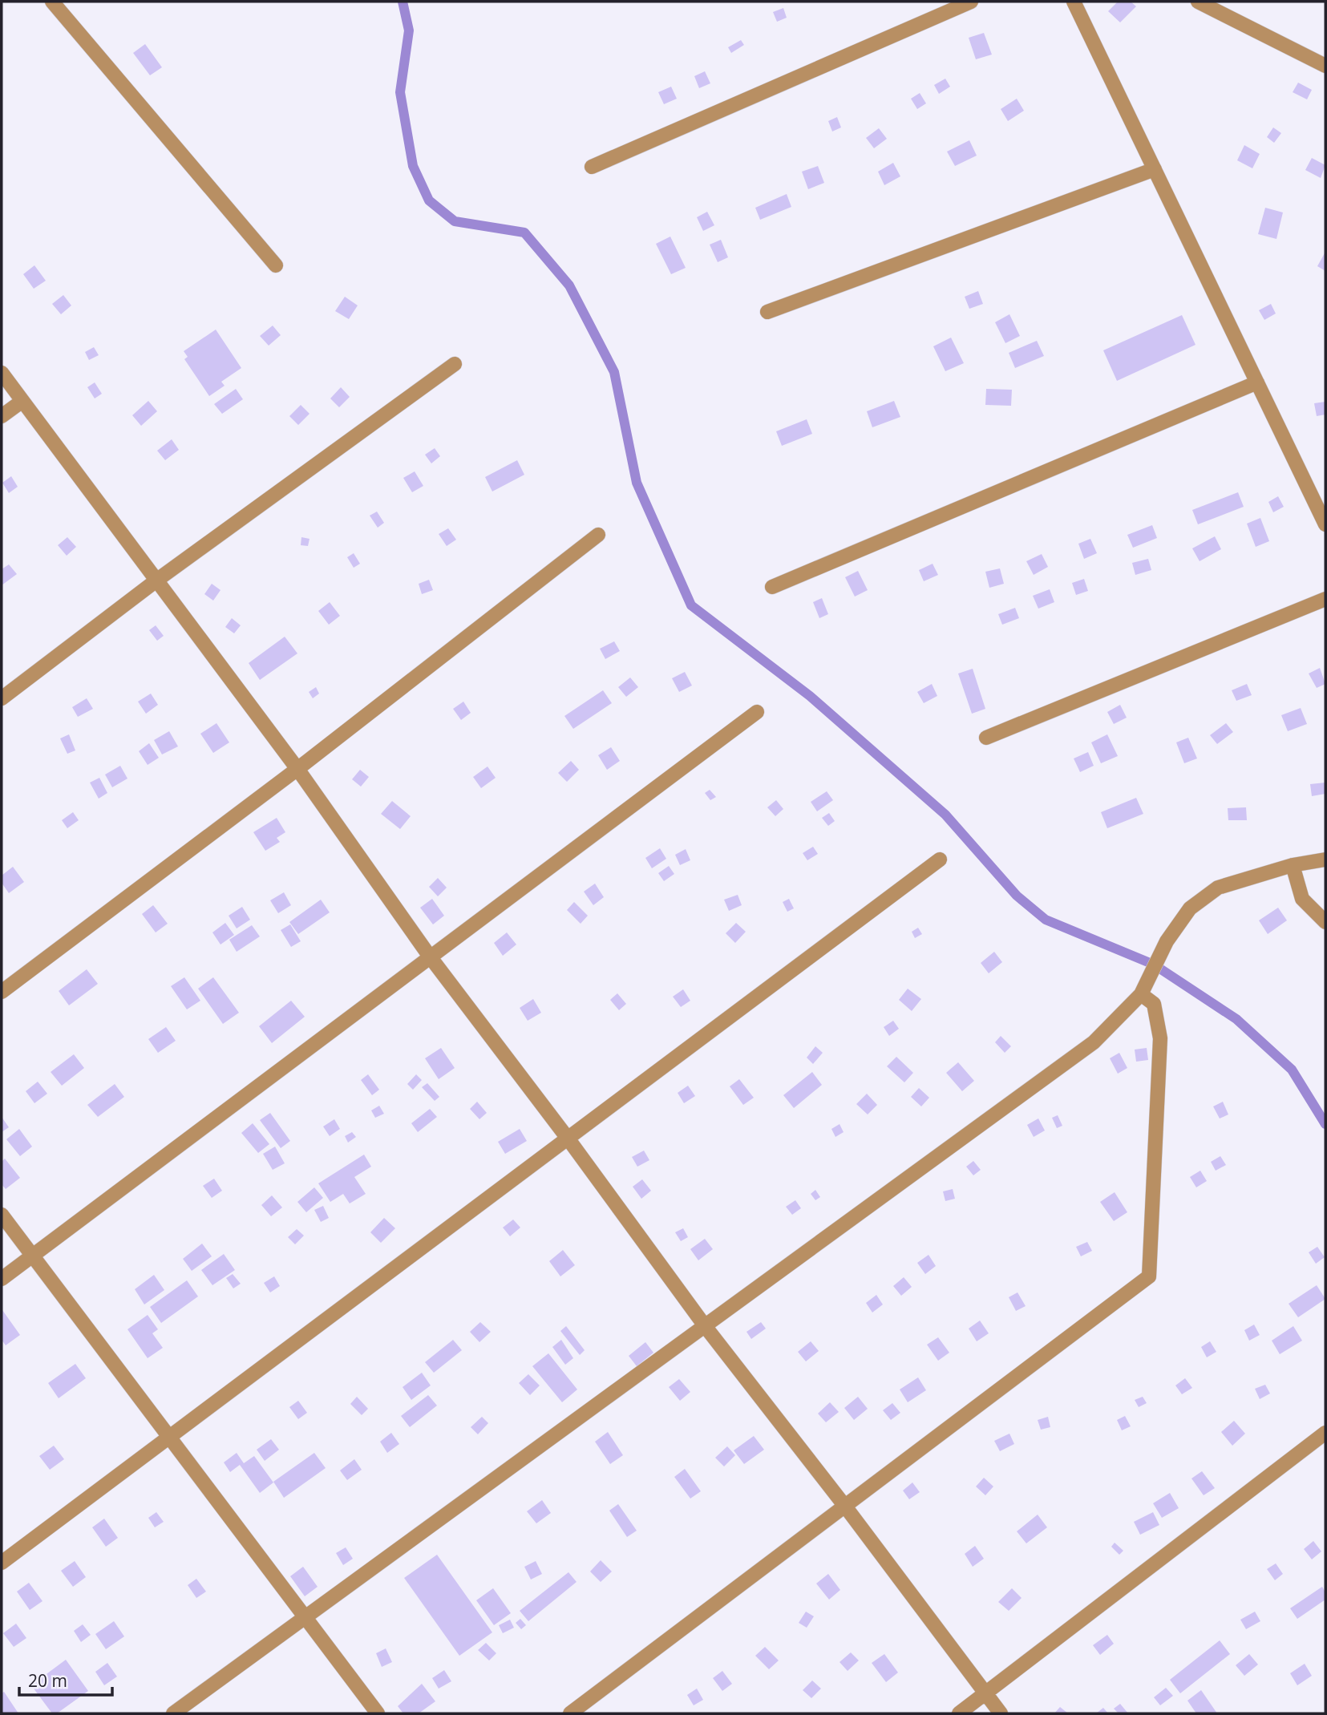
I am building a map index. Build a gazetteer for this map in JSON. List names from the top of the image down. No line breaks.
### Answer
{"scale_bar":"20 m"}
